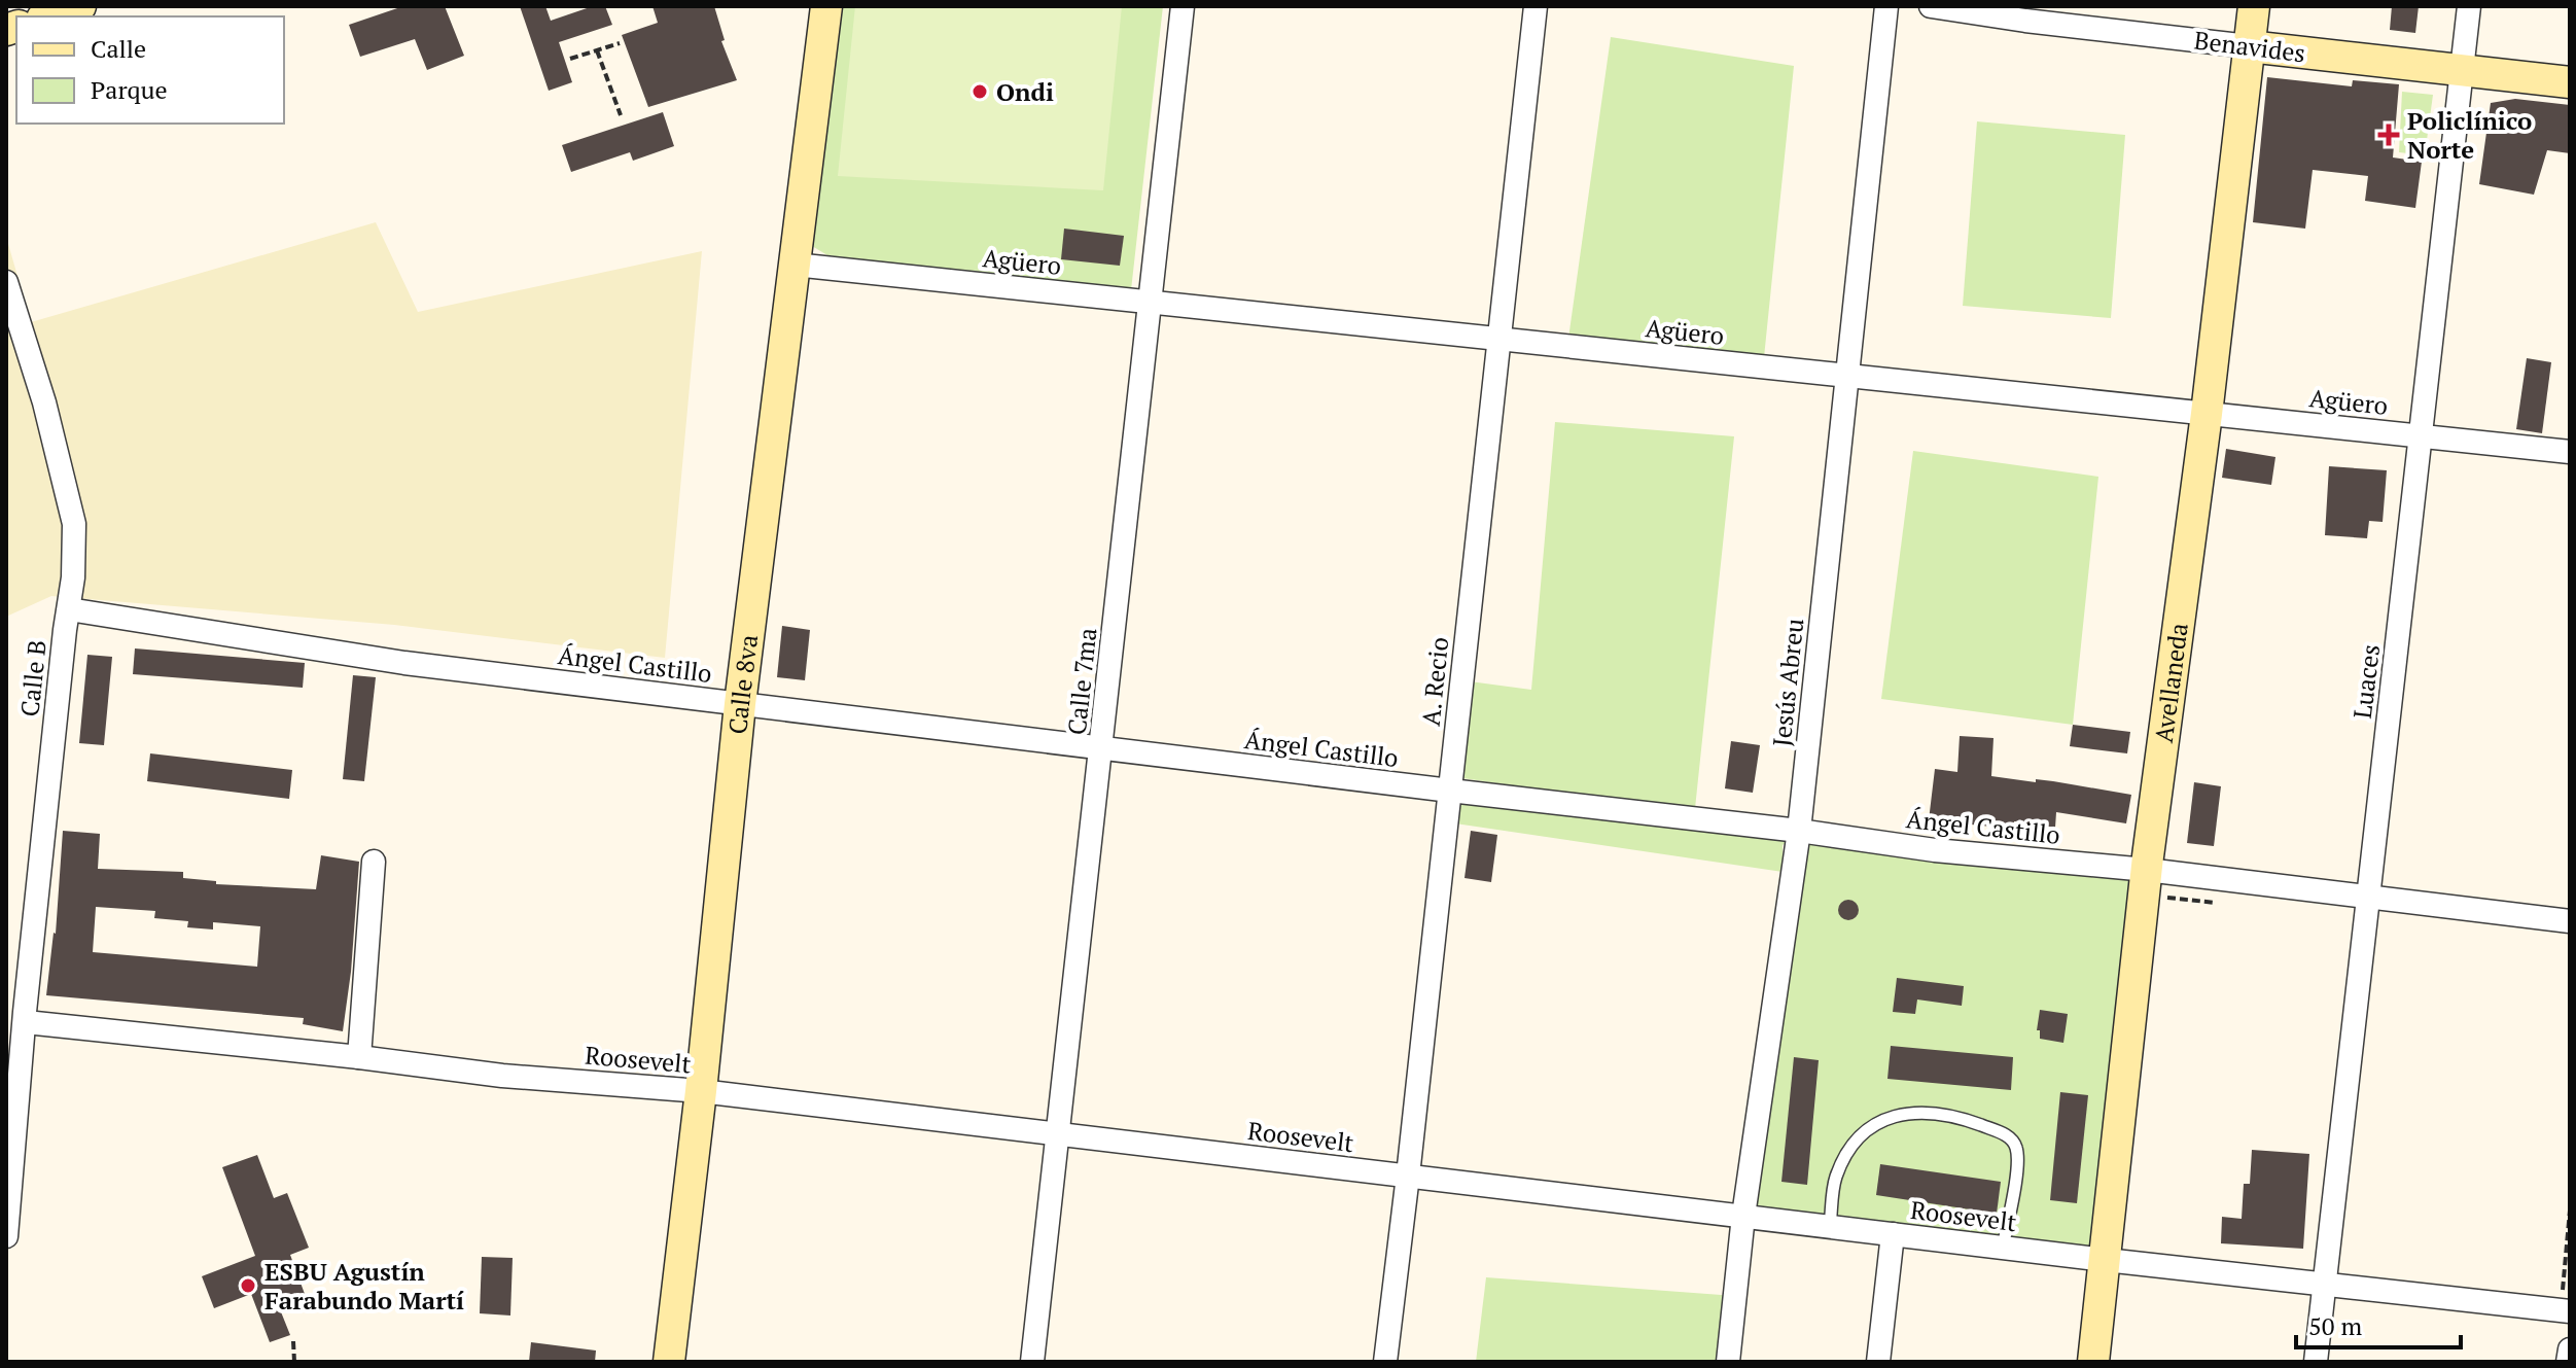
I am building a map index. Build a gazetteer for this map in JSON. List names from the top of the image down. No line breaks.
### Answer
{"streets":{"street":["Benavides","Agüero","Ángel Castillo","Calle B","Calle 7ma","A. Recio","Luaces","Jesús Abreu","Calle 8va","Avellaneda","Roosevelt"]},"crossings":[["Benavides","Luaces"],["Benavides","Avellaneda"],["Agüero","Calle 7ma"],["Agüero","A. Recio"],["Agüero","Luaces"],["Agüero","Jesús Abreu"],["Agüero","Calle 8va"],["Agüero","Avellaneda"],["Ángel Castillo","Calle B"],["Ángel Castillo","Calle 7ma"],["Ángel Castillo","A. Recio"],["Ángel Castillo","Luaces"],["Ángel Castillo","Jesús Abreu"],["Ángel Castillo","Calle 8va"],["Ángel Castillo","Avellaneda"],["Calle B","Roosevelt"],["Calle 7ma","Roosevelt"],["A. Recio","Roosevelt"],["Luaces","Roosevelt"],["Jesús Abreu","Roosevelt"],["Calle 8va","Roosevelt"],["Avellaneda","Roosevelt"]],"places":{"other":["Ondi","ESBU Agustín Farabundo Martí"],"health":["Policlínico Norte"]},"legend":["Calle","Parque"],"scale_bar":"50 m"}
